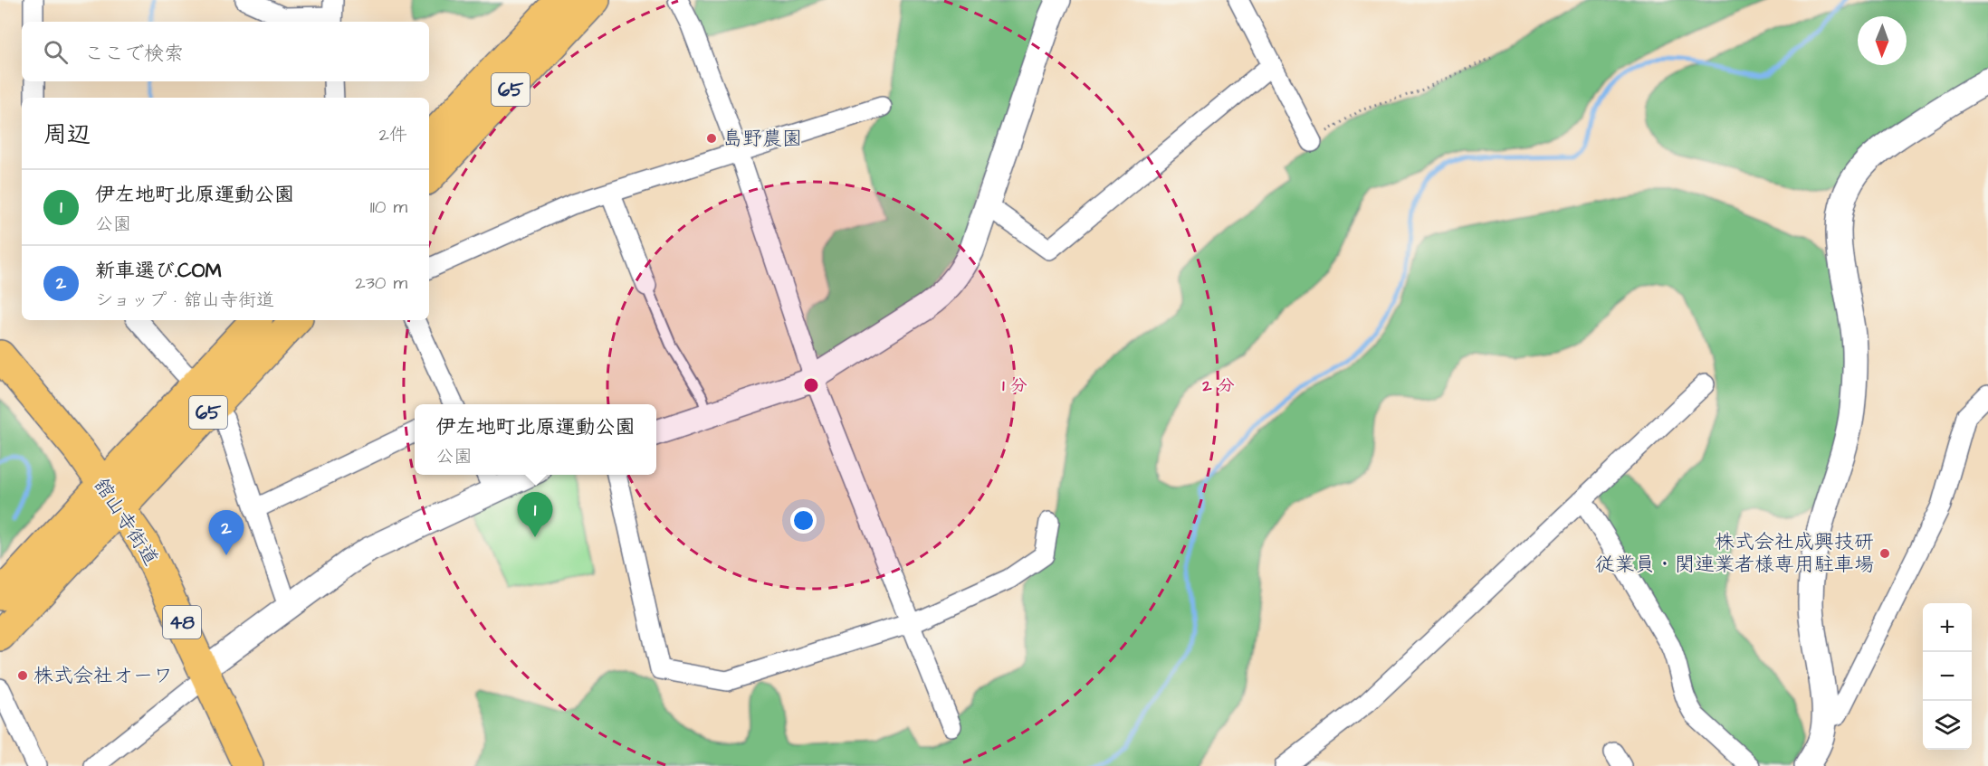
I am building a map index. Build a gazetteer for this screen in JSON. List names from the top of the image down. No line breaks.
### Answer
{"streets":{"main road":["65","舘山寺街道","48"]},"crossings":[["65","舘山寺街道"]],"places":["島野農園","株式会社成興技研 従業員・関連業者様専用駐車場","株式会社オーワ"],"north":"bottom","page":{"search":"ここで検索","heading":["周辺","2件"],"list":[{"mark":"1","name":"伊左地町北原運動公園","note":"公園","value":"110 m"},{"mark":"2","name":"新車選び.COM","note":"ショップ · 舘山寺街道","value":"230 m"}],"popup":["伊左地町北原運動公園","公園"],"pins":["1","2"],"map_buttons":["+","−"]},"rings":["1 分","2 分"]}
